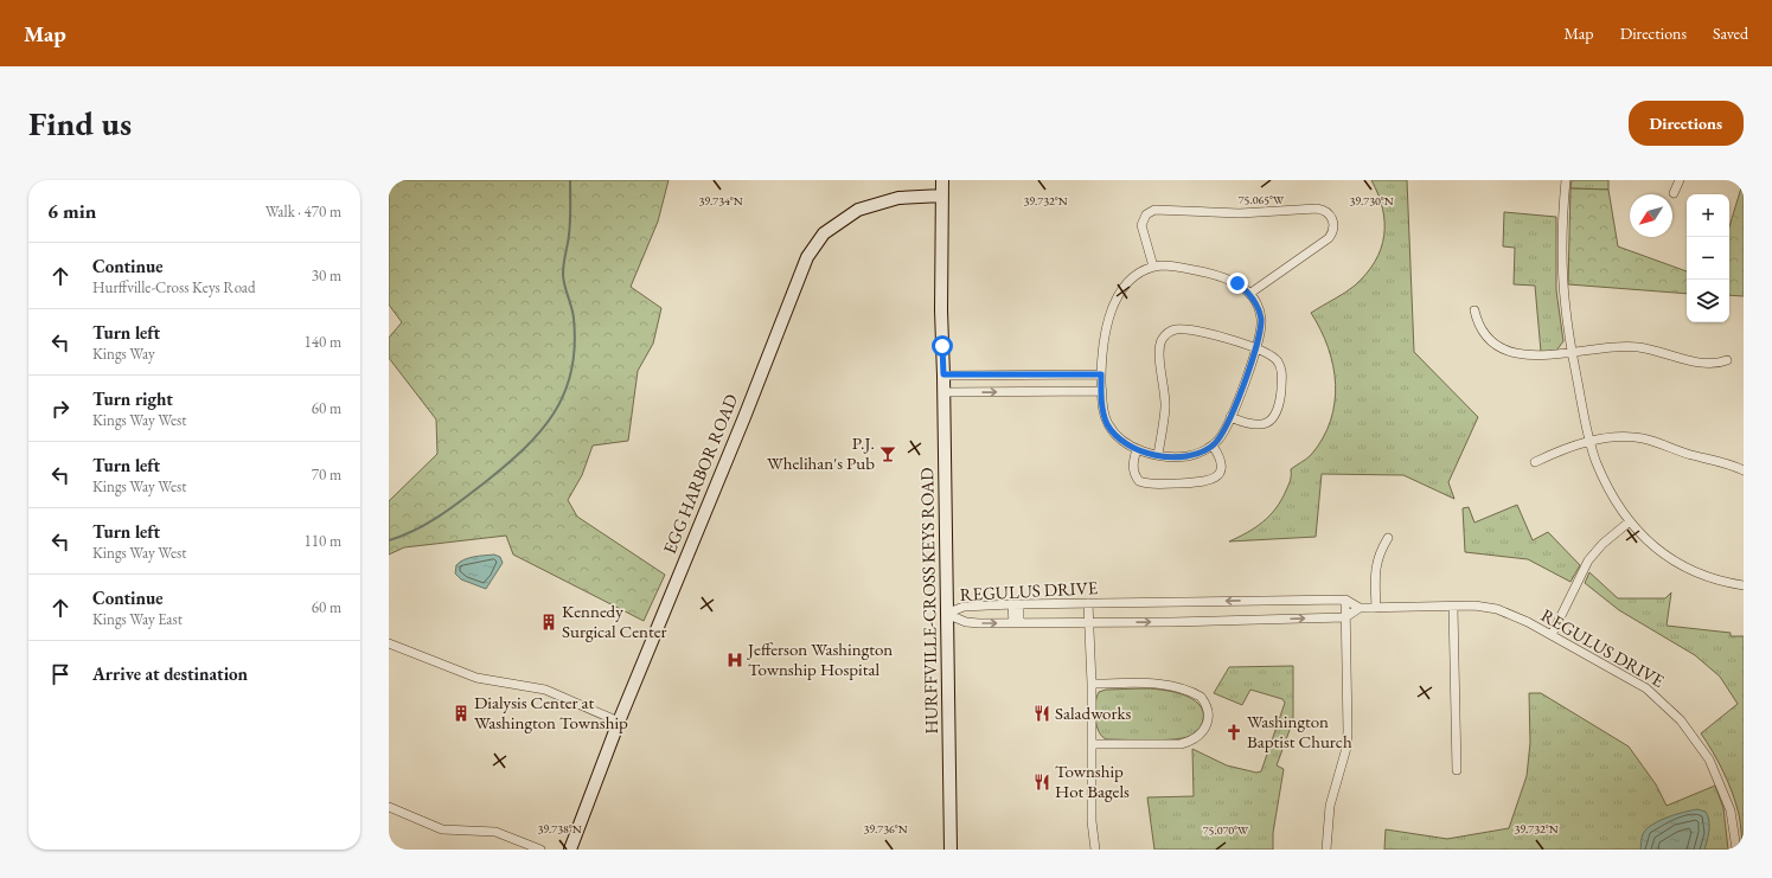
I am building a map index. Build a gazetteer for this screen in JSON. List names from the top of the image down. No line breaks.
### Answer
{"streets":{"main road":["EGG HARBOR ROAD","HURFFVILLE-CROSS KEYS ROAD"],"street":["REGULUS DRIVE"]},"crossings":[["EGG HARBOR ROAD","HURFFVILLE-CROSS KEYS ROAD"],["REGULUS DRIVE","HURFFVILLE-CROSS KEYS ROAD"]],"places":{"bar":["P.J. Whelihan's Pub"],"building":["Kennedy Surgical Center","Dialysis Center at Washington Township"],"hospital":["Jefferson Washington Township Hospital"],"restaurant":["Saladworks","Township Hot Bagels"],"church":["Washington Baptist Church"]},"north":"bottom left","page":{"header":"Map","nav":["Map","Directions","Saved"],"buttons":"Directions","title":"Find us","heading":["6 min","Walk · 470 m"],"map_buttons":["+","−"],"list":[["Continue","Hurffville-Cross Keys Road","30 m"],["Turn left","Kings Way","140 m"],["Turn right","Kings Way West","60 m"],["Turn left","Kings Way West","70 m"],["Turn left","Kings Way West","110 m"],["Continue","Kings Way East","60 m"],"Arrive at destination"]},"coordinates":["75.065°W","39.734°N","39.732°N","39.730°N","39.738°N","39.736°N","75.070°W"]}
